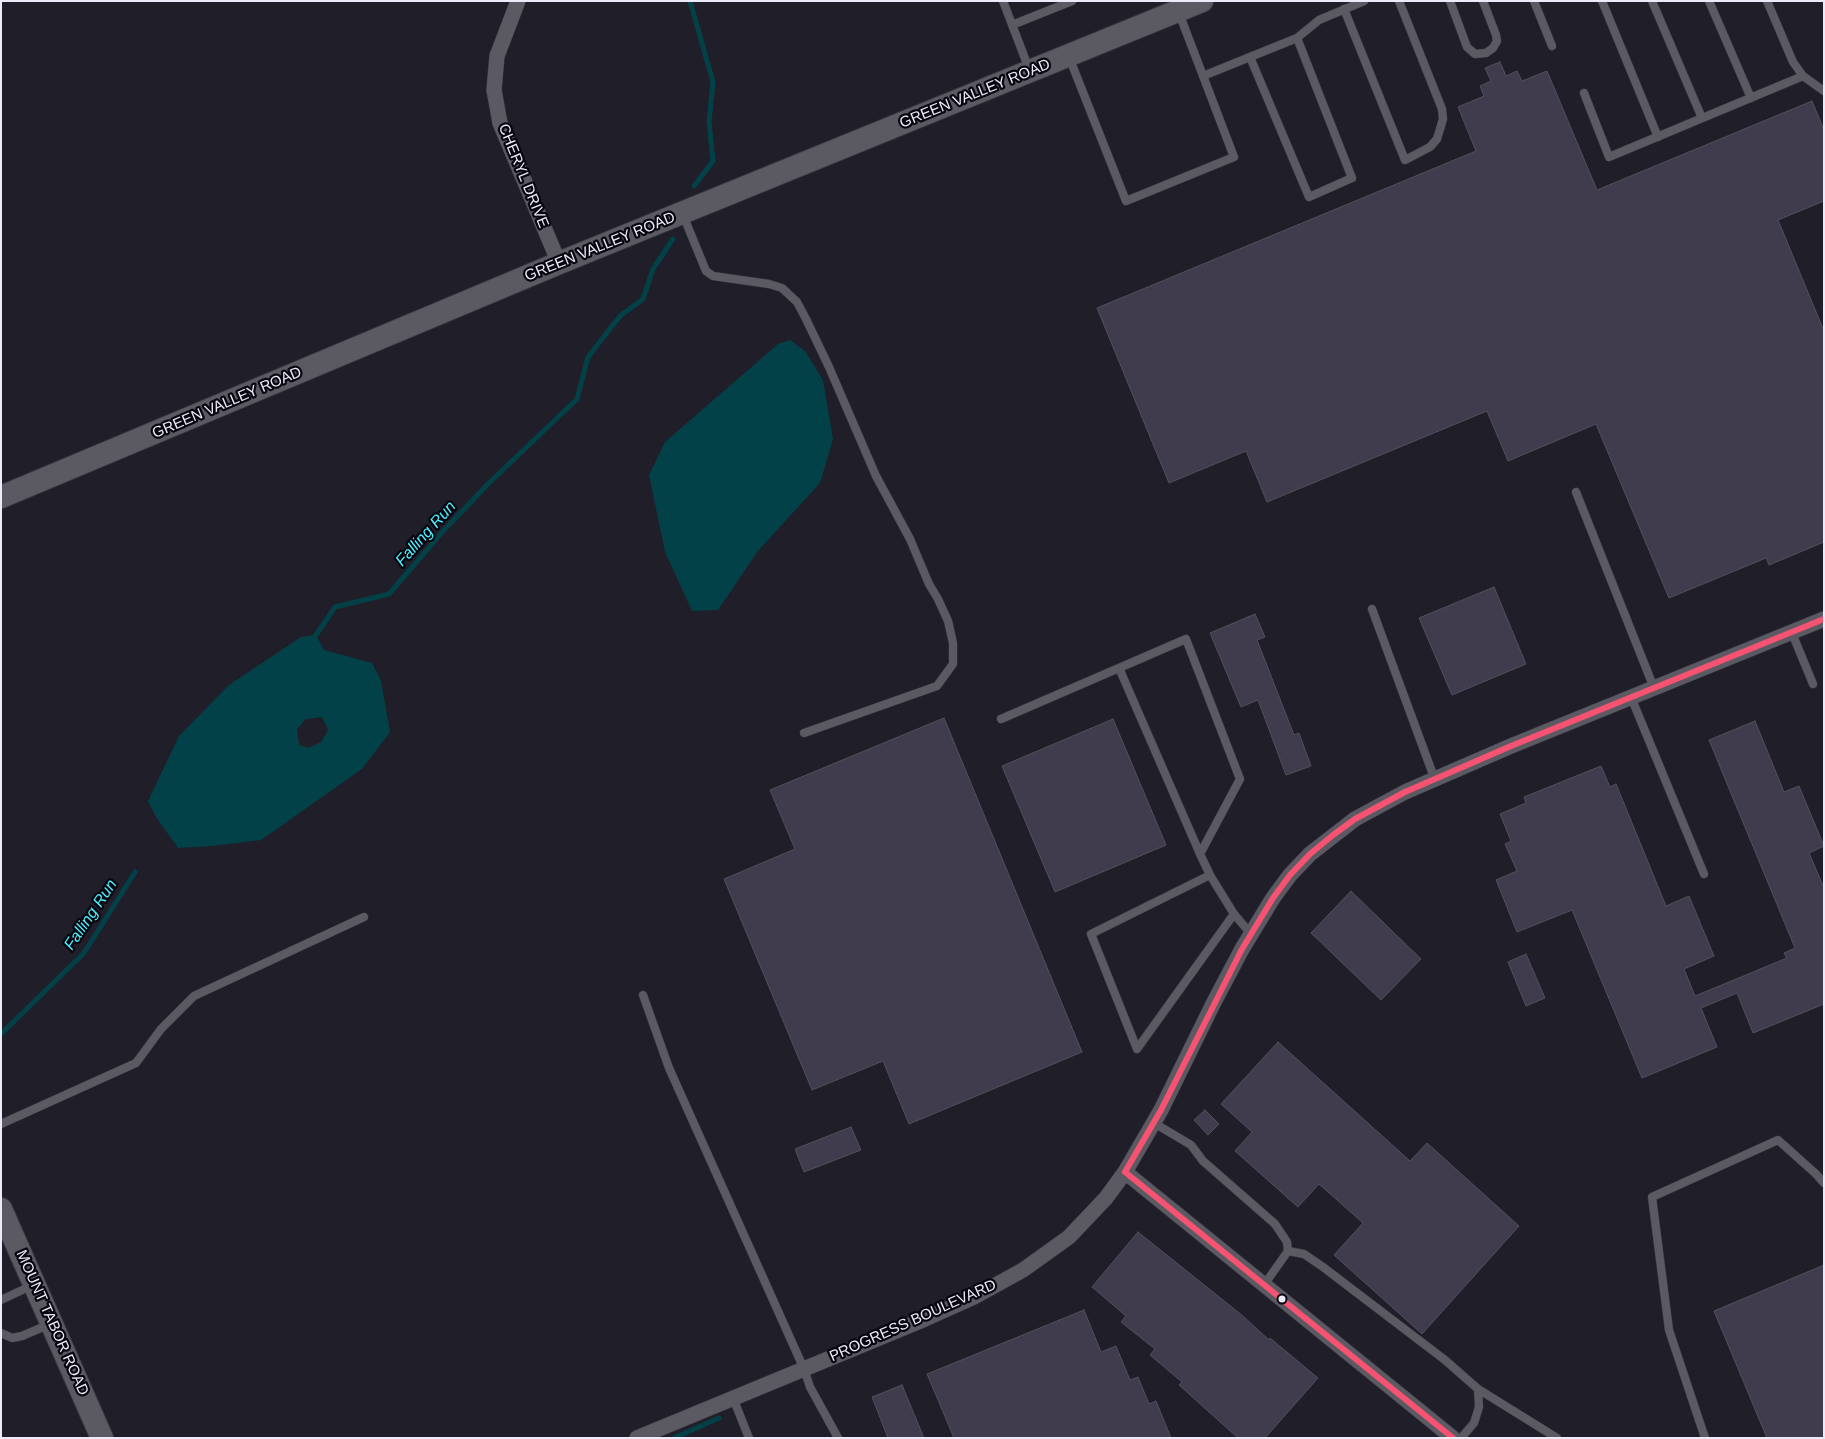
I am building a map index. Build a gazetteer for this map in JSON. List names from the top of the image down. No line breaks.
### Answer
{"streets":{"street":["GREEN VALLEY ROAD","CHERYL DRIVE","PROGRESS BOULEVARD","MOUNT TABOR ROAD"]},"crossings":[["GREEN VALLEY ROAD","CHERYL DRIVE"]],"water":["Falling Run"]}
